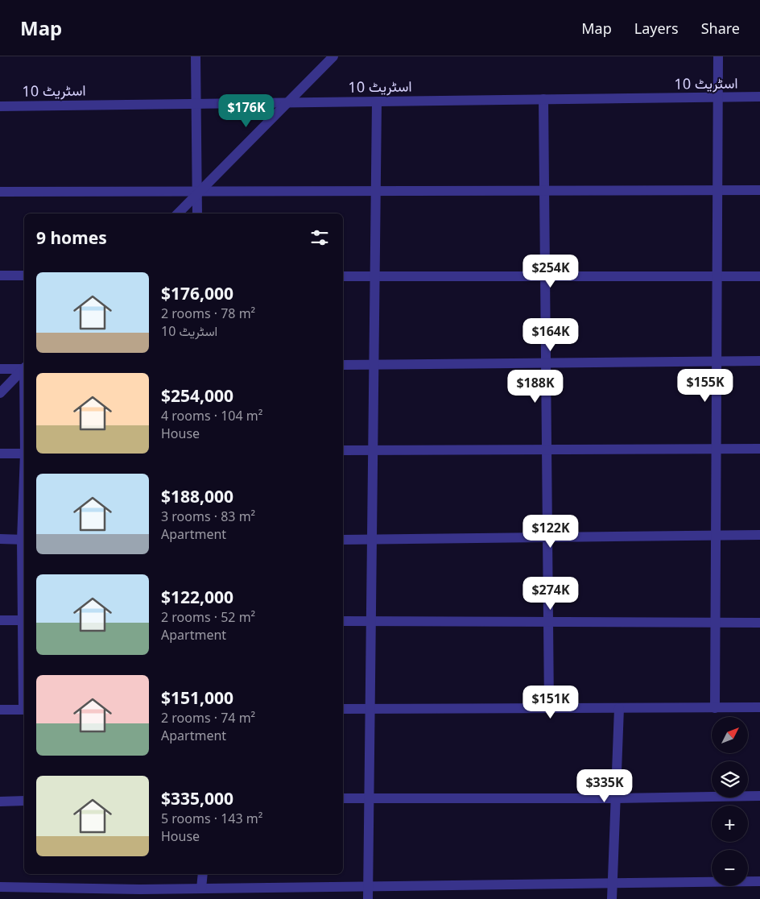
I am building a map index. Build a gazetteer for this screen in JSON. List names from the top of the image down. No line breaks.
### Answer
{"streets":{"street":["اسٹریٹ 10"]},"north":"top right","page":{"header":"Map","nav":["Map","Layers","Share"],"price":["$176K","$254K","$164K","$155K","$188K","$122K","$274K","$151K","$335K"],"heading":"9 homes","list":[{"name":"$176,000","note":"2 rooms · 78 m² · اسٹریٹ 10"},{"name":"$254,000","note":"4 rooms · 104 m² · House"},{"name":"$188,000","note":"3 rooms · 83 m² · Apartment"},{"name":"$122,000","note":"2 rooms · 52 m² · Apartment"},{"name":"$151,000","note":"2 rooms · 74 m² · Apartment"},{"name":"$335,000","note":"5 rooms · 143 m² · House"}],"map_buttons":["+","−"]}}
